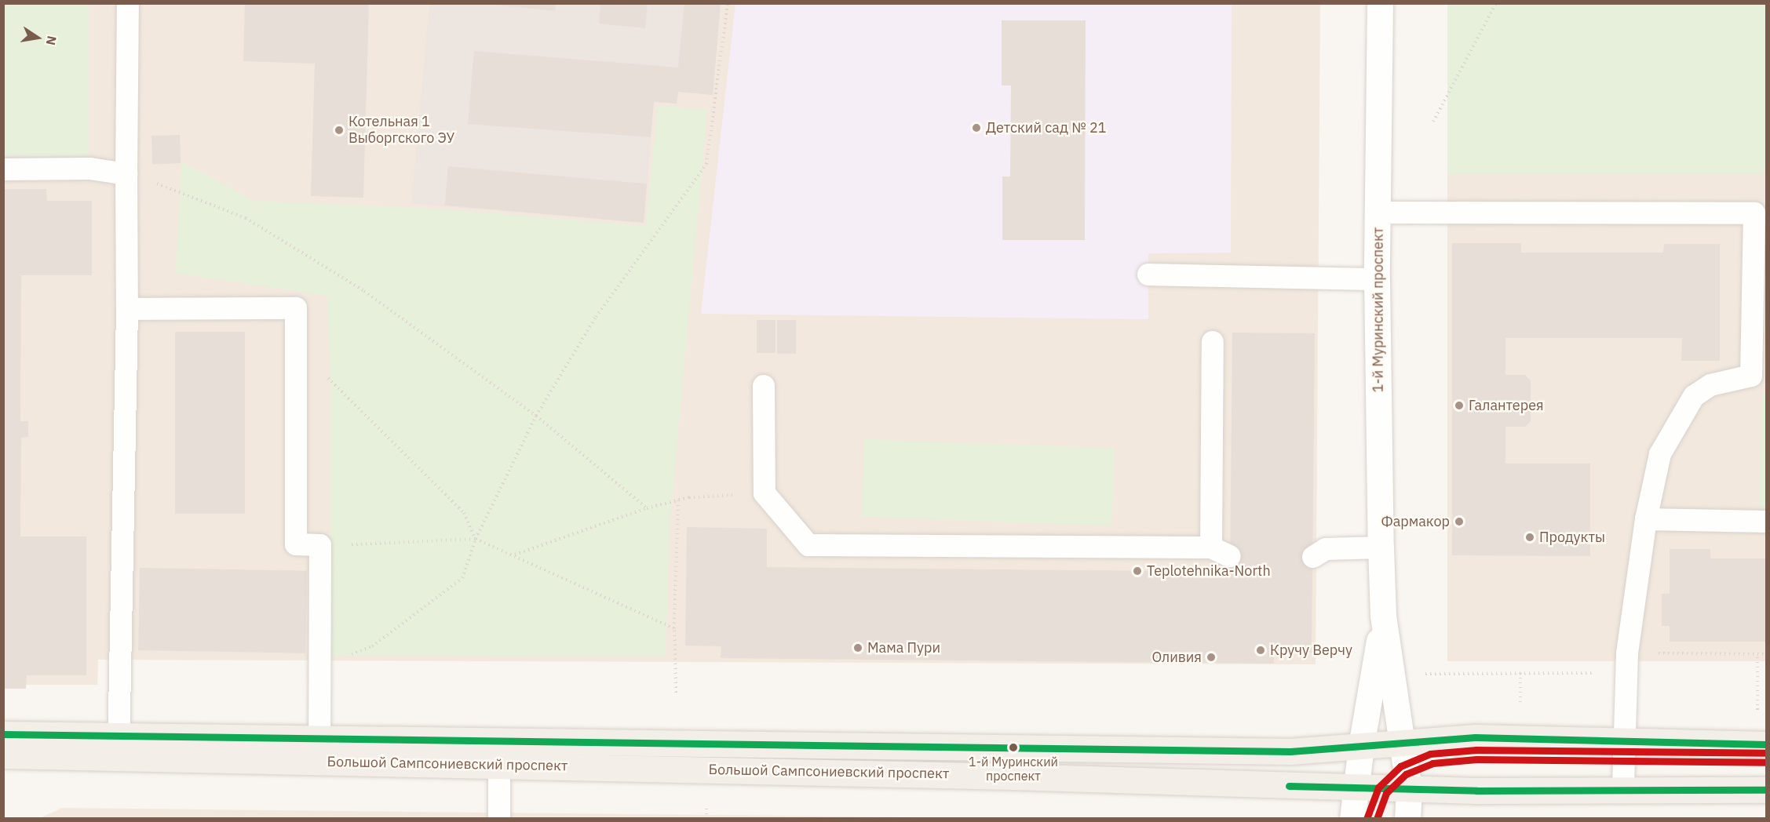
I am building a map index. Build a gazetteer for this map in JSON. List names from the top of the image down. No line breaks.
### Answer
{"streets":{"main road":["Большой Сампсониевский проспект"],"street":["1-й Муринский проспект"]},"crossings":[["1-й Муринский проспект","Большой Сампсониевский проспект"]],"places":["Детский сад № 21","Котельная 1 Выборгского ЭУ","Галантерея","Фармакор","Продукты","Teplotehnika-North","Мама Пури","Кручу Верчу","Оливия","1-й Муринский проспект"],"north":"right"}
